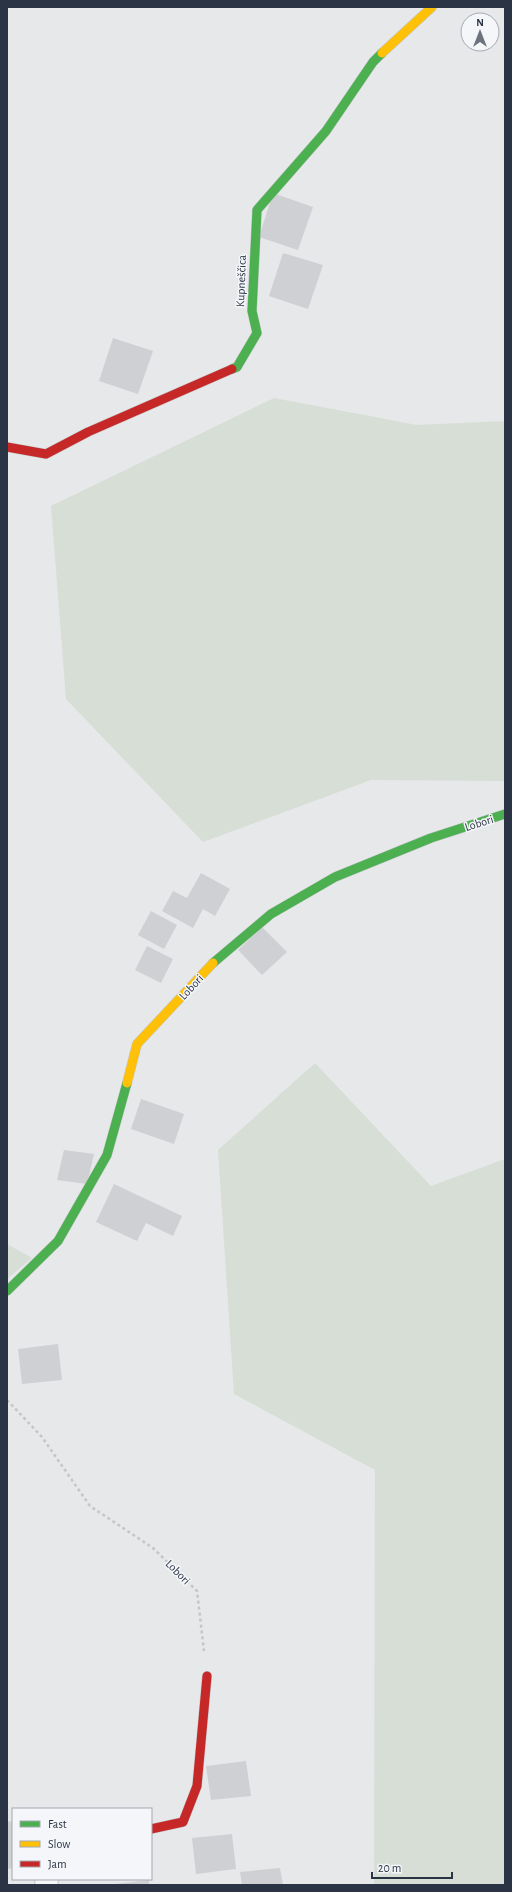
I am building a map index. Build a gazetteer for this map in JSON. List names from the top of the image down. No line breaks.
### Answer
{"streets":{"street":["Kupneščica","Lobori"]},"legend":["Fast","Slow","Jam"],"scale_bar":"20 m","north":"top"}
